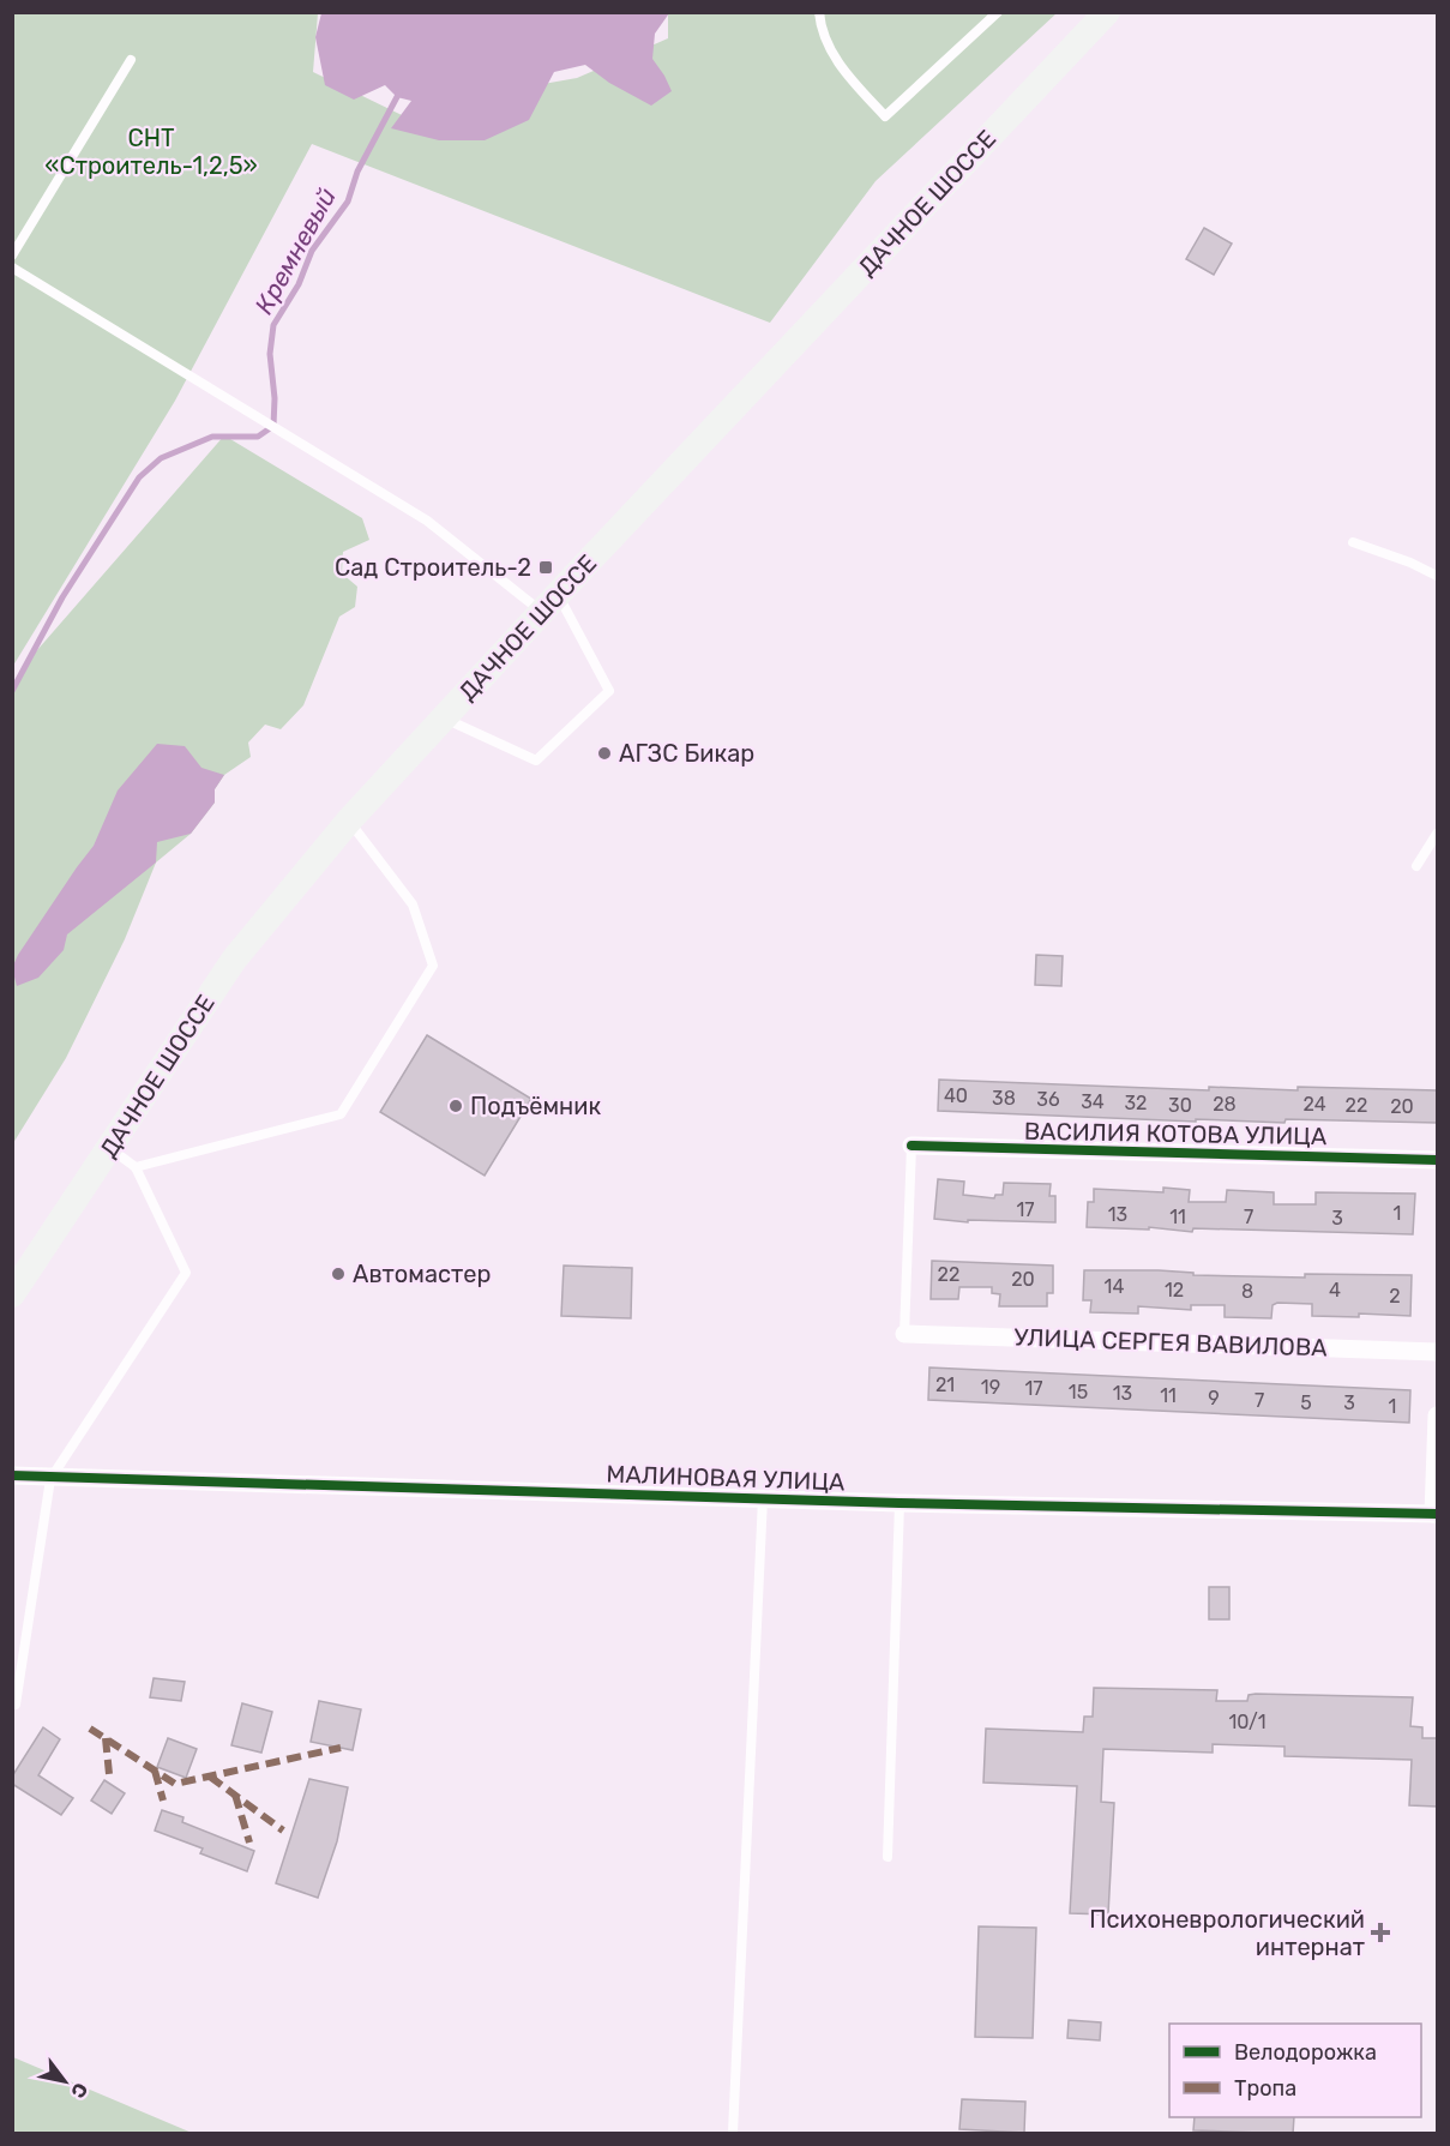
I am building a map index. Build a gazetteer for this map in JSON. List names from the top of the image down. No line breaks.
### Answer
{"streets":{"main road":["ДАЧНОЕ ШОССЕ"],"street":["ВАСИЛИЯ КОТОВА УЛИЦА","УЛИЦА СЕРГЕЯ ВАВИЛОВА","МАЛИНОВАЯ УЛИЦА"]},"water":["Кремневый"],"parks":["СНТ «Строитель-1,2,5»"],"places":{"transit":["Сад Строитель-2"],"other":["АГЗС Бикар","Подъёмник","Автомастер"],"health":["Психоневрологический интернат"]},"house_numbers":["40","38","36","34","32","28","24","30","22","20","17","1","13","11","7","3","22","20","14","12","4","8","2","21","19","17","15","13","11","9","7","5","3","1","10/1"],"legend":["Велодорожка","Тропа"],"north":"bottom right"}
